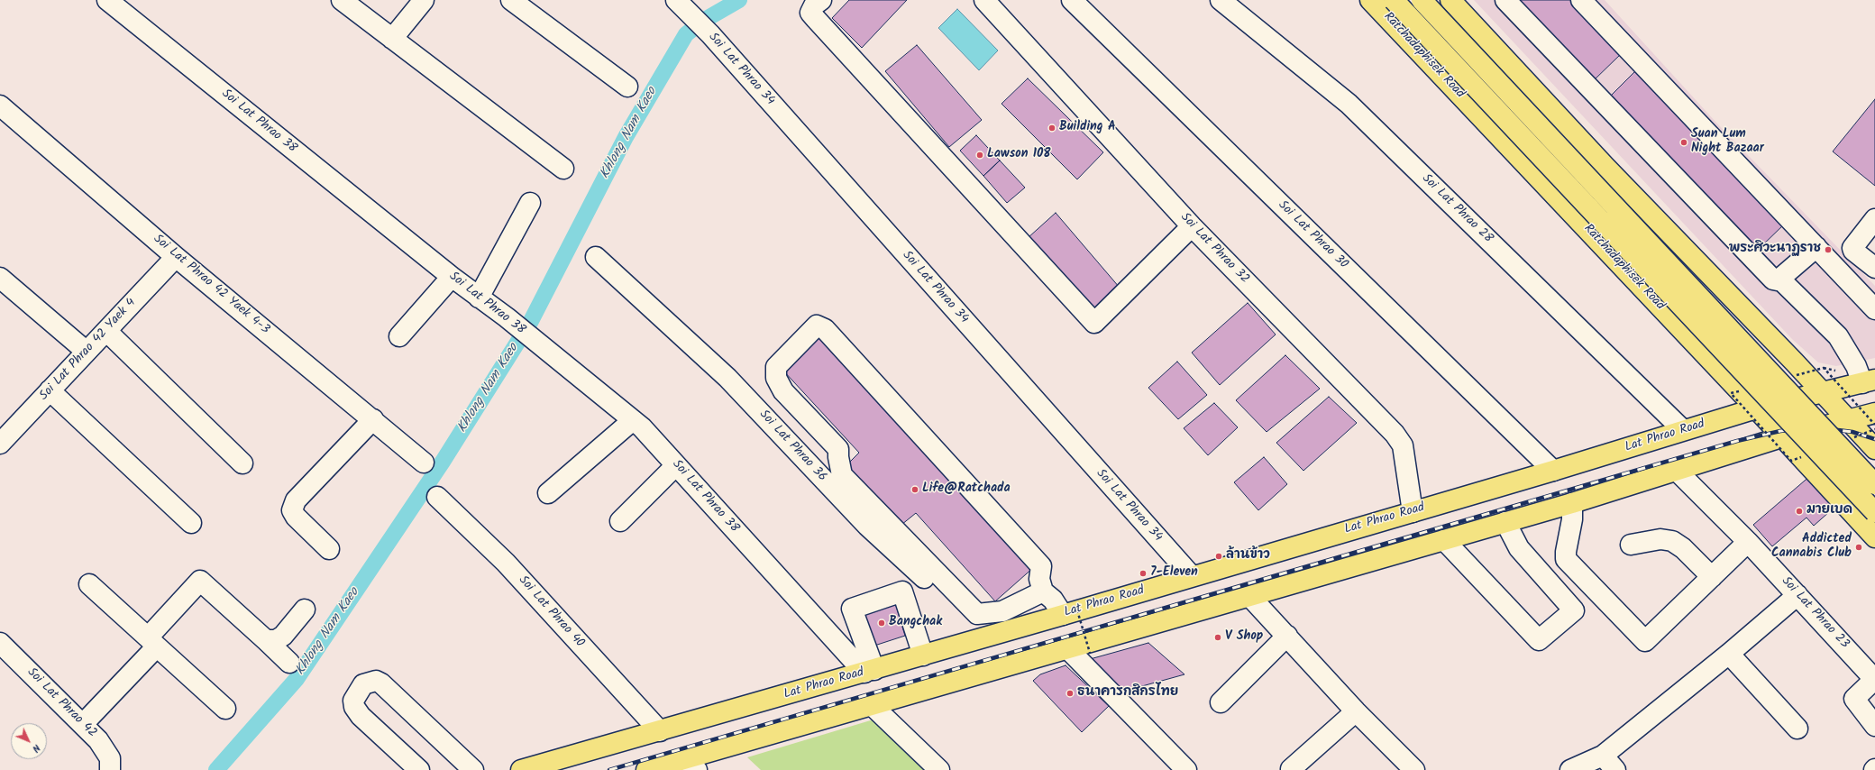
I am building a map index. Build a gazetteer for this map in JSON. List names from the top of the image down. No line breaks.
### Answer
{"streets":{"main road":["Ratchadaphisek Road","Lat Phrao Road"],"street":["Soi Lat Phrao 34","Soi Lat Phrao 38","Soi Lat Phrao 28","Soi Lat Phrao 30","Soi Lat Phrao 32","Soi Lat Phrao 42 Yaek 4-3","Soi Lat Phrao 42 Yaek 4","Soi Lat Phrao 36","Soi Lat Phrao 40","Soi Lat Phrao 23","Soi Lat Phrao 42"]},"crossings":[["Ratchadaphisek Road","Lat Phrao Road"],["Soi Lat Phrao 34","Lat Phrao Road"],["Soi Lat Phrao 38","Lat Phrao Road"],["Soi Lat Phrao 28","Lat Phrao Road"],["Soi Lat Phrao 30","Lat Phrao Road"],["Soi Lat Phrao 32","Lat Phrao Road"],["Soi Lat Phrao 42 Yaek 4-3","Soi Lat Phrao 42 Yaek 4"],["Lat Phrao Road","Soi Lat Phrao 36"],["Lat Phrao Road","Soi Lat Phrao 40"]],"water":["Khlong Nam Kaeo"],"places":["Building A","Suan Lum Night Bazaar","Lawson 108","พระศิวะนาฏราช","Life@Ratchada","มายเบด","Addicted Cannabis Club","ล้านข้าว","7-Eleven","Bangchak","V Shop","ธนาคารกสิกรไทย"],"north":"bottom right"}
